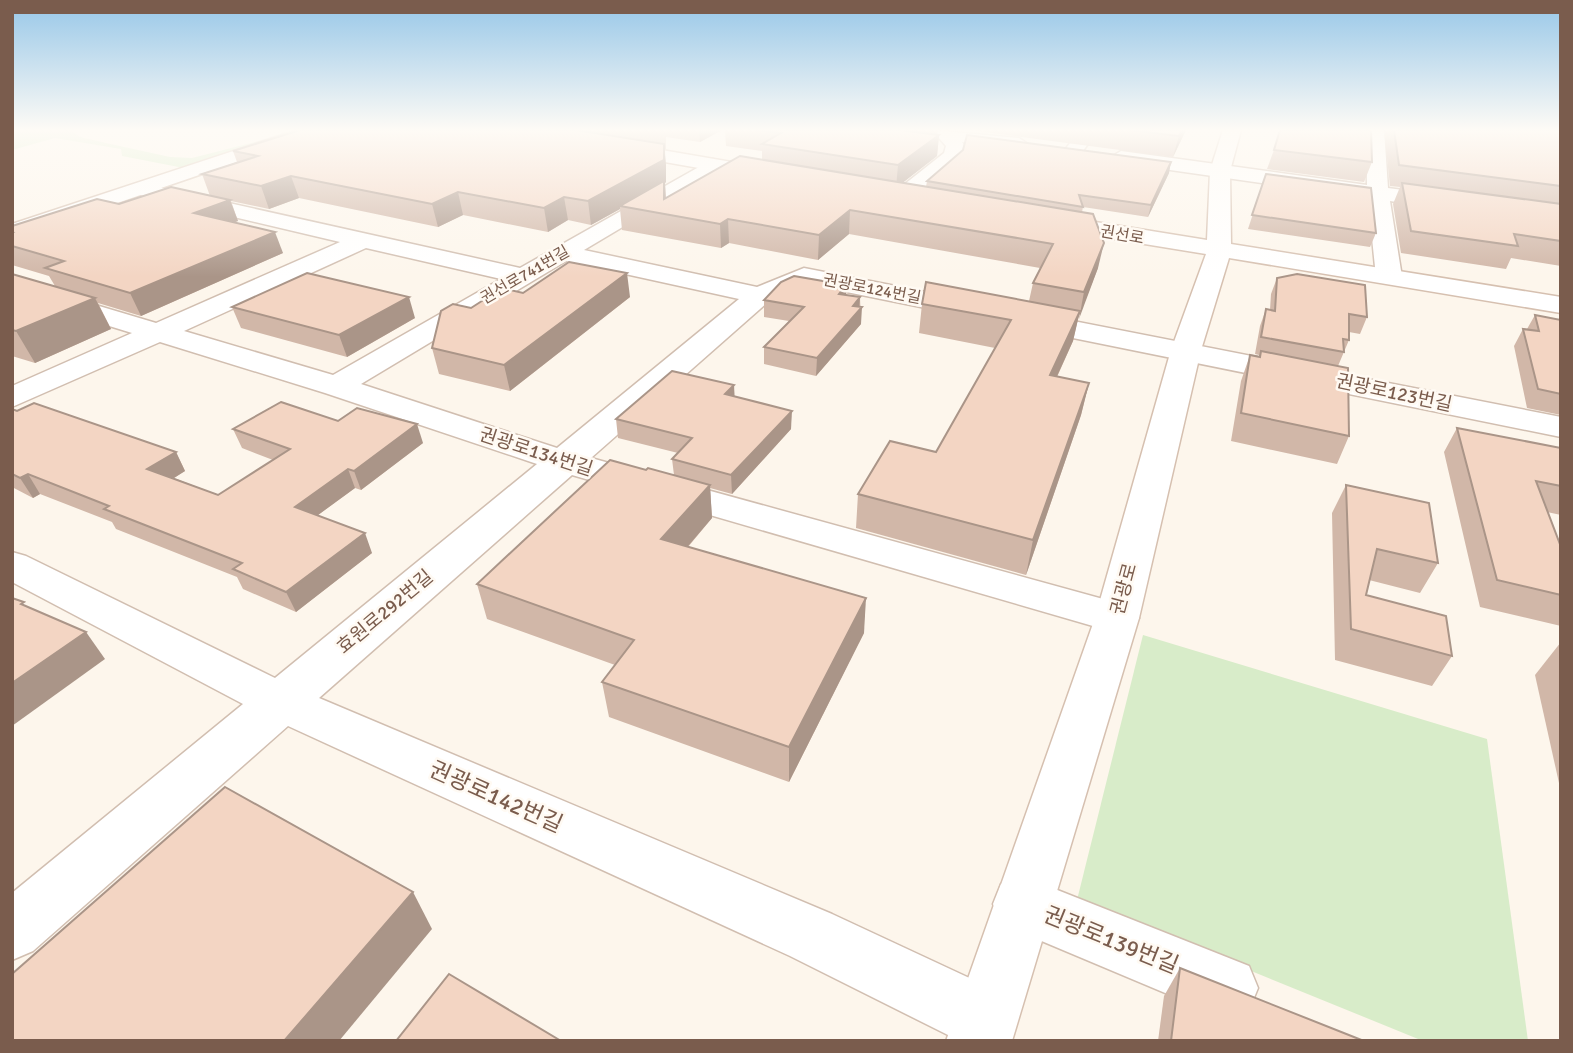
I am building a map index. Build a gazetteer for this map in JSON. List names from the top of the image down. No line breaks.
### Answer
{"streets":{"street":["권선로","권선로741번길","권광로124번길","권광로123번길","권광로134번길","권광로","효원로292번길","권광로142번길","권광로139번길"]},"crossings":[["권선로","권광로"],["권선로741번길","권광로134번길"],["권광로124번길","권광로123번길"],["권광로124번길","권광로"],["권광로124번길","효원로292번길"],["권광로123번길","권광로"],["권광로134번길","권광로"],["권광로134번길","효원로292번길"],["권광로","권광로142번길"],["권광로","권광로139번길"],["효원로292번길","권광로142번길"]]}
